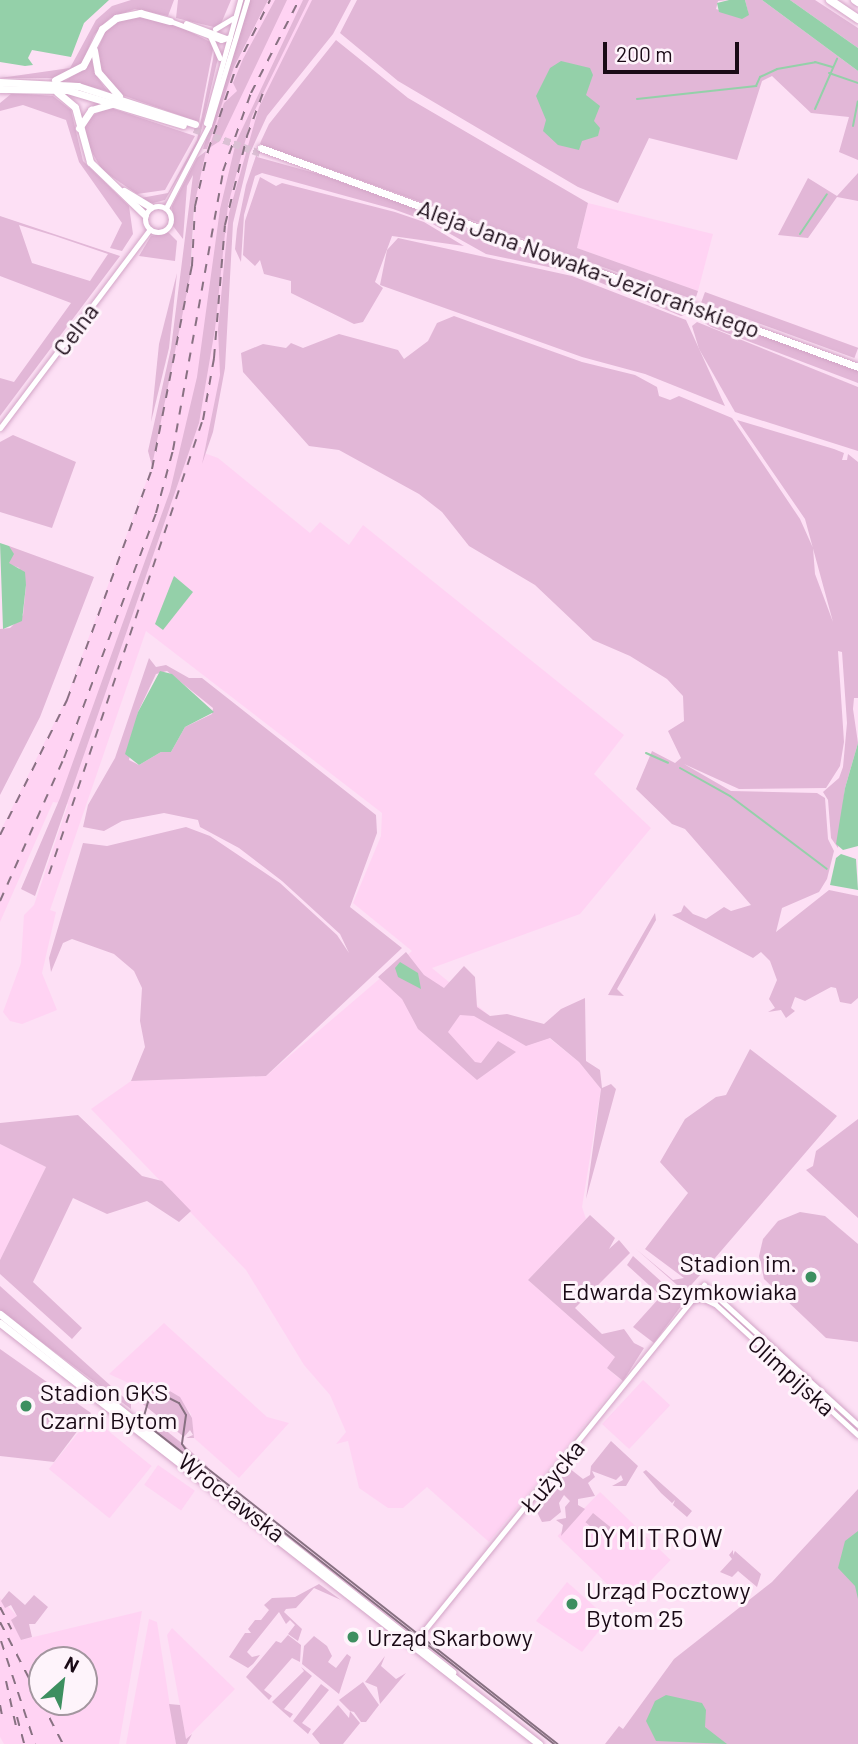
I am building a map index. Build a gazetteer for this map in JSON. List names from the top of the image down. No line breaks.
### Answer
{"streets":{"main road":["Aleja Jana Nowaka-Jeziorańskiego","Wrocławska"],"street":["Celna","Olimpijska","Łużycka"]},"crossings":[["Olimpijska","Łużycka"],["Łużycka","Wrocławska"]],"districts":["DYMITROW"],"places":["Stadion im. Edwarda Szymkowiaka","Stadion GKS Czarni Bytom","Urząd Pocztowy Bytom 25","Urząd Skarbowy"],"scale_bar":"200 m","north":"top right"}
